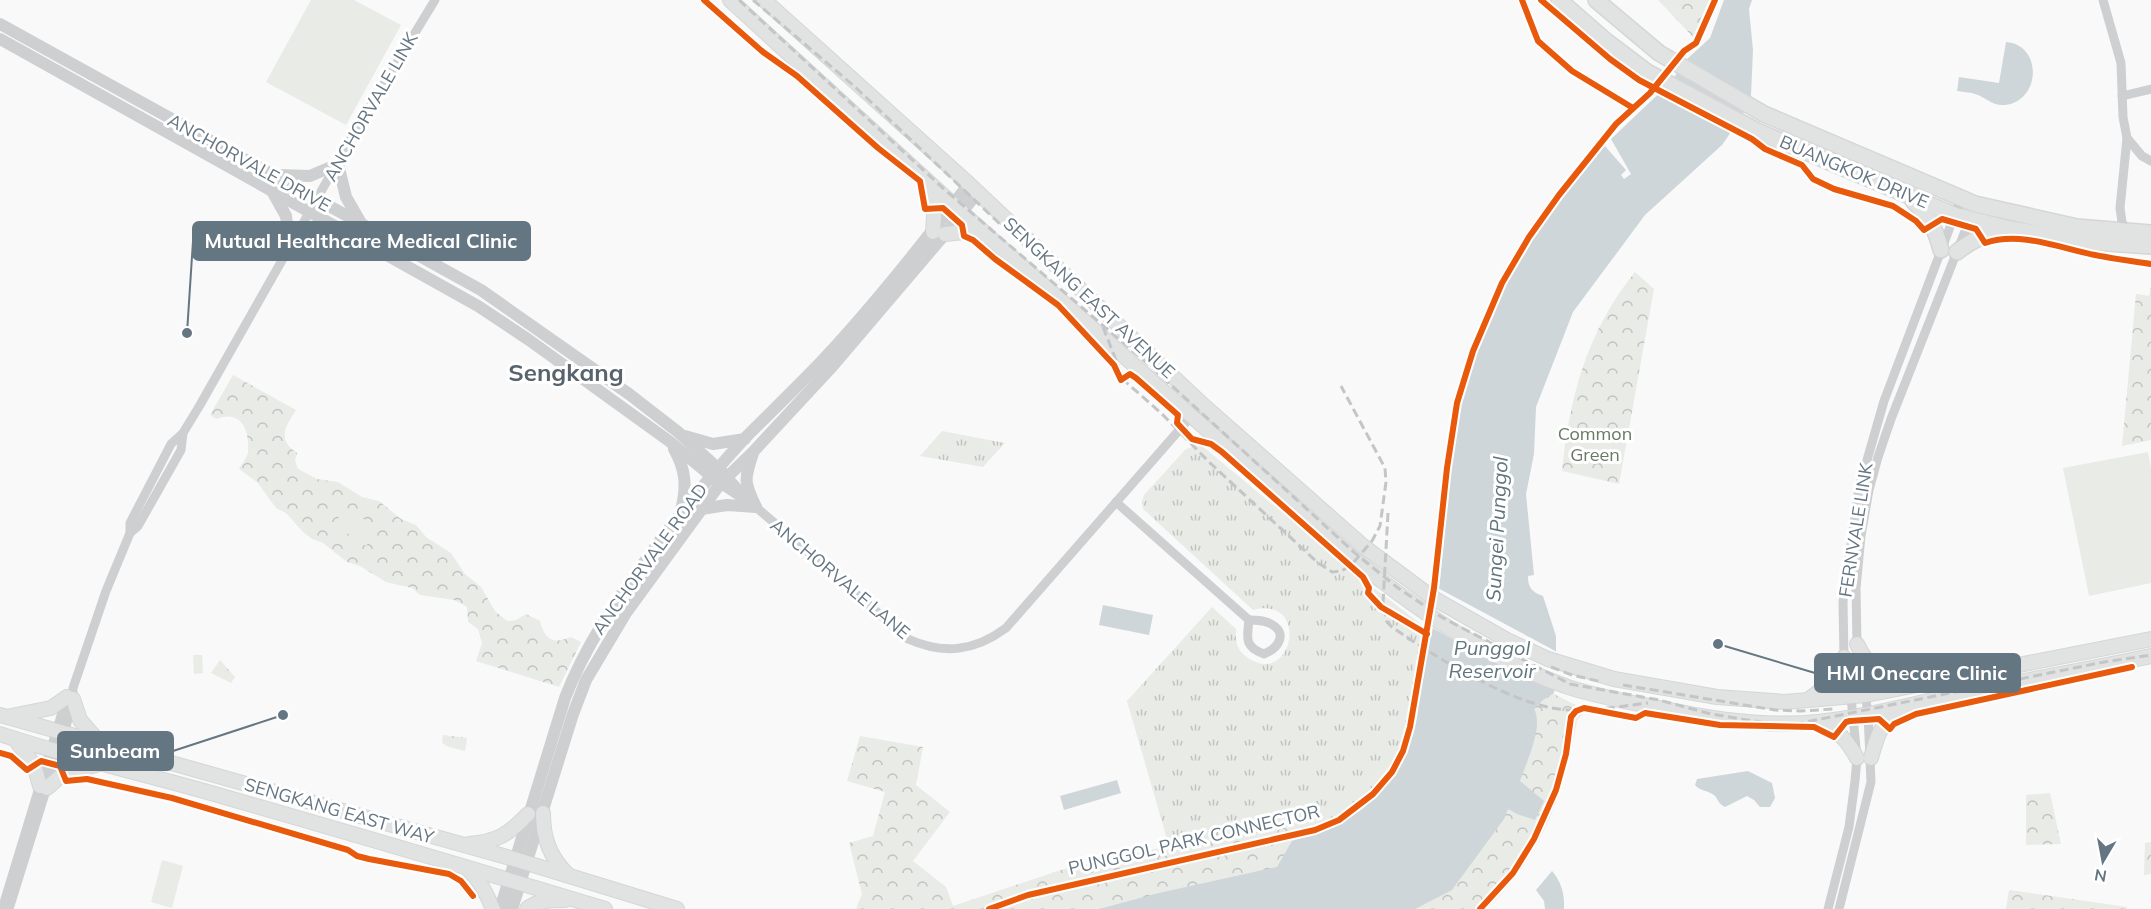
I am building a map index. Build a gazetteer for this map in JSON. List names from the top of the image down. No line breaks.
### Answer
{"streets":{"main road":["BUANGKOK DRIVE","SENGKANG EAST AVENUE","SENGKANG EAST WAY"],"street":["ANCHORVALE LINK","ANCHORVALE DRIVE","FERNVALE LINK","ANCHORVALE ROAD","ANCHORVALE LANE"],"cycle path":["PUNGGOL PARK CONNECTOR"]},"crossings":[["ANCHORVALE LINK","ANCHORVALE DRIVE"],["ANCHORVALE LINK","SENGKANG EAST WAY"],["ANCHORVALE DRIVE","ANCHORVALE ROAD"],["ANCHORVALE DRIVE","ANCHORVALE LANE"],["BUANGKOK DRIVE","FERNVALE LINK"],["SENGKANG EAST AVENUE","FERNVALE LINK"],["SENGKANG EAST AVENUE","ANCHORVALE ROAD"],["SENGKANG EAST AVENUE","ANCHORVALE LANE"],["ANCHORVALE ROAD","ANCHORVALE LANE"],["ANCHORVALE ROAD","SENGKANG EAST WAY"]],"districts":["Sengkang"],"water":["Sungei Punggol","Punggol Reservoir"],"parks":["Common Green"],"places":["Mutual Healthcare Medical Clinic","HMI Onecare Clinic","Sunbeam"],"north":"bottom"}
